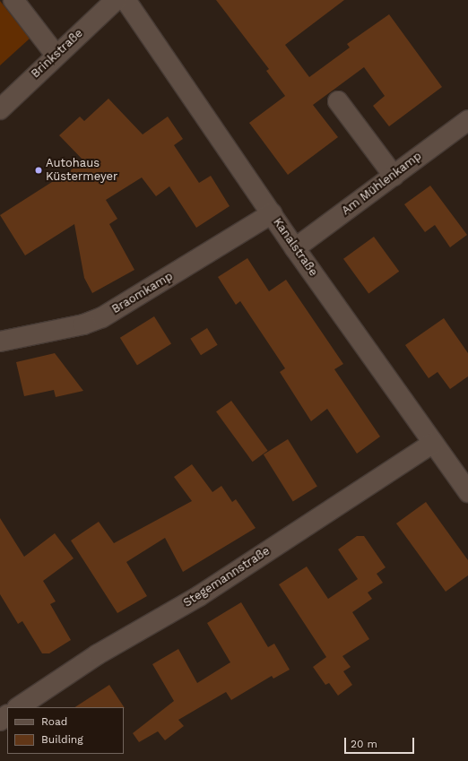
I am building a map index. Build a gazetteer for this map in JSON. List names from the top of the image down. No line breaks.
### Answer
{"streets":{"street":["Brinkstraße","Am Mühlenkamp","Kanalstraße","Braomkamp","Stegemannstraße"]},"crossings":[["Am Mühlenkamp","Kanalstraße"],["Kanalstraße","Braomkamp"],["Kanalstraße","Stegemannstraße"]],"places":["Autohaus Küstermeyer"],"legend":["Road","Building"],"scale_bar":"20 m"}
